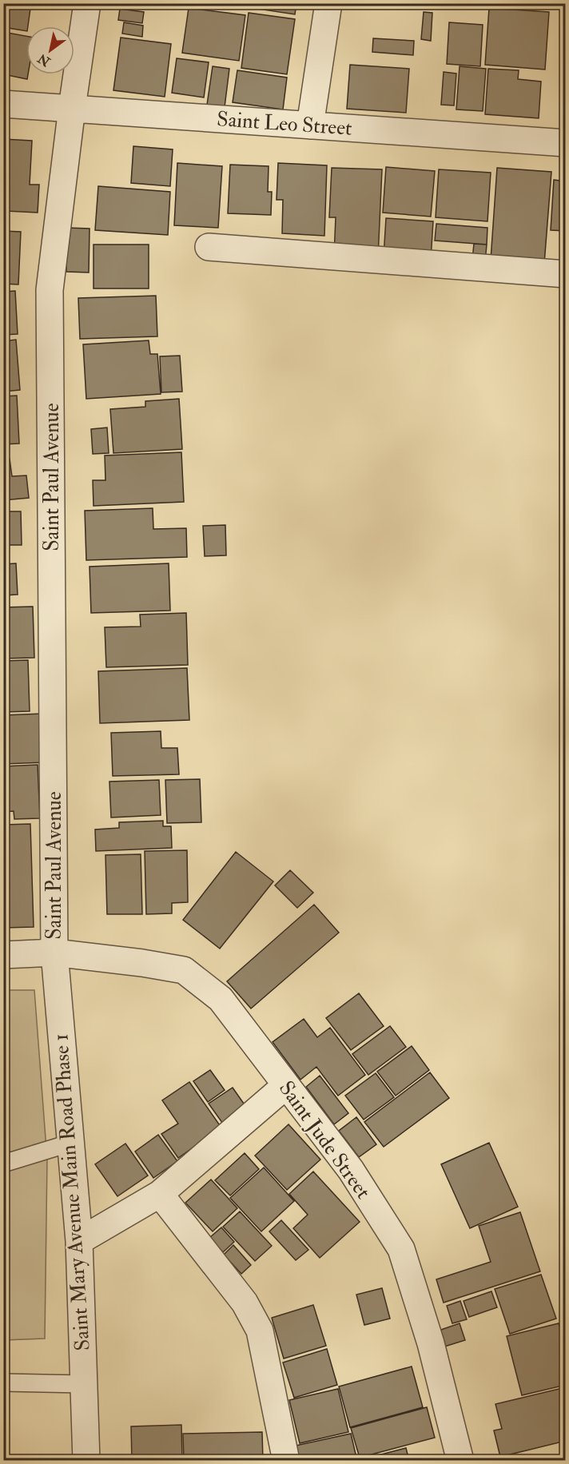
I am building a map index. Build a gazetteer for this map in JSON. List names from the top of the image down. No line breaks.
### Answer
{"streets":{"street":["Saint Leo Street","Saint Paul Avenue","Saint Jude Street","Saint Mary Avenue Main Road Phase 1"]},"crossings":[["Saint Leo Street","Saint Paul Avenue"],["Saint Paul Avenue","Saint Jude Street"],["Saint Paul Avenue","Saint Mary Avenue Main Road Phase 1"],["Saint Jude Street","Saint Mary Avenue Main Road Phase 1"]],"north":"bottom left"}
